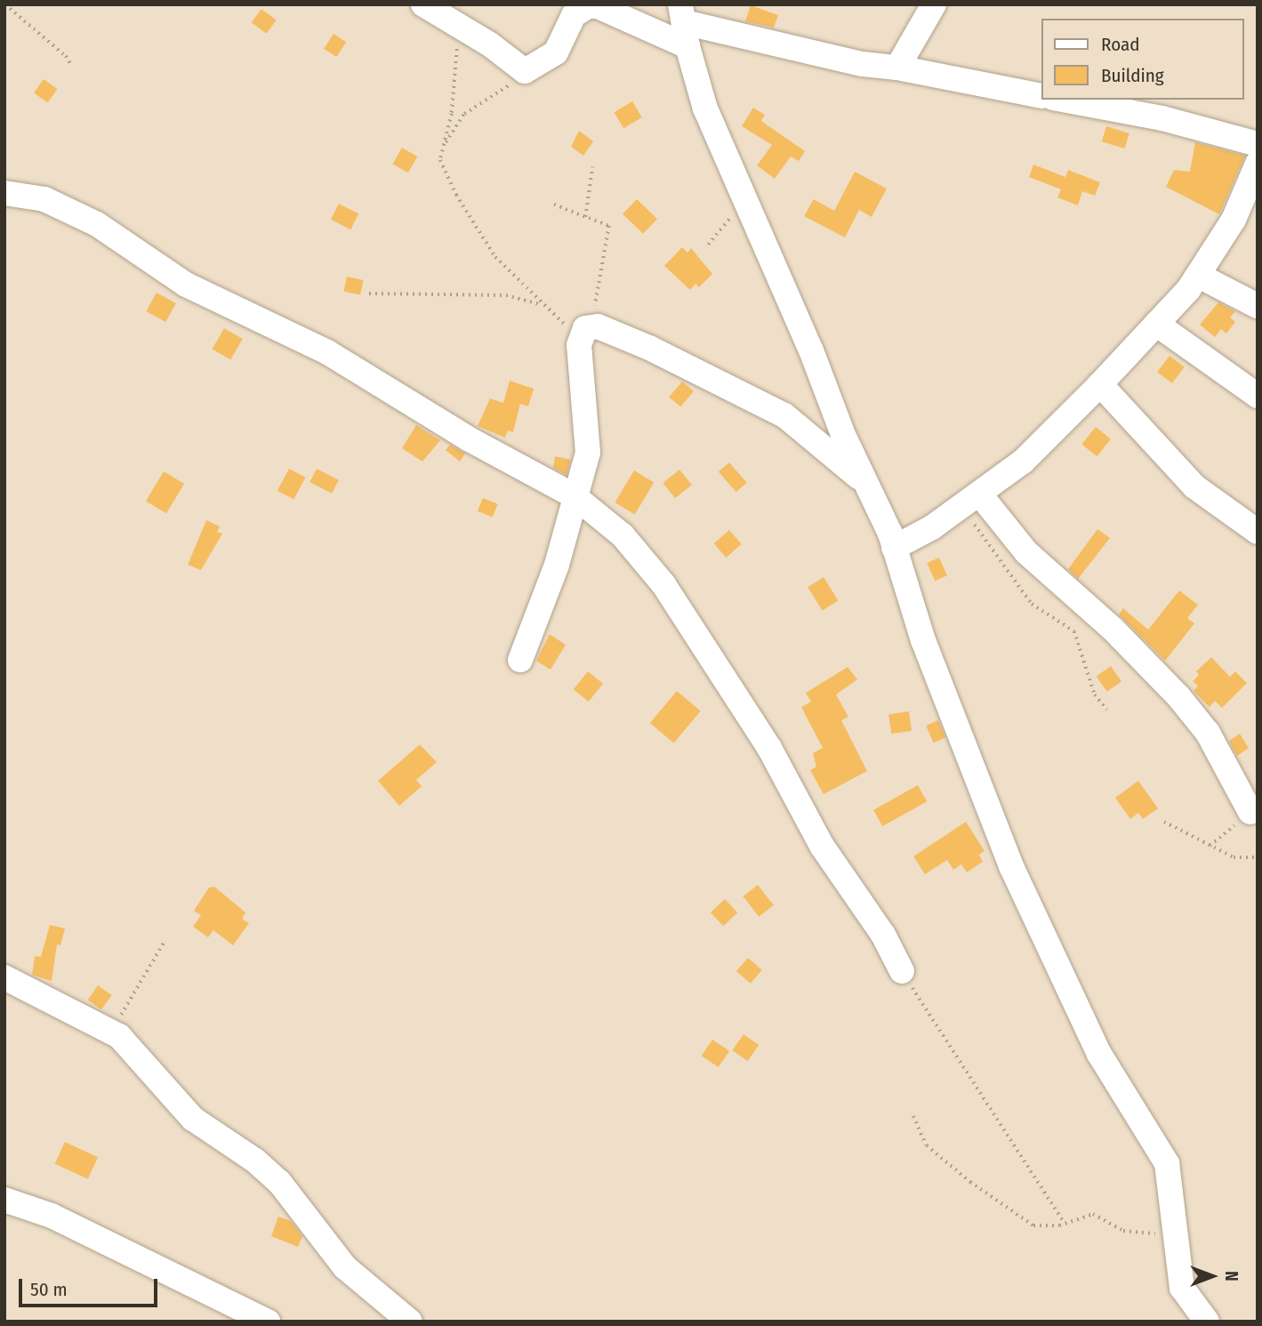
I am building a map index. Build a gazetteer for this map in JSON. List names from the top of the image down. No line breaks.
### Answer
{"legend":["Road","Building"],"scale_bar":"50 m","north":"right"}
